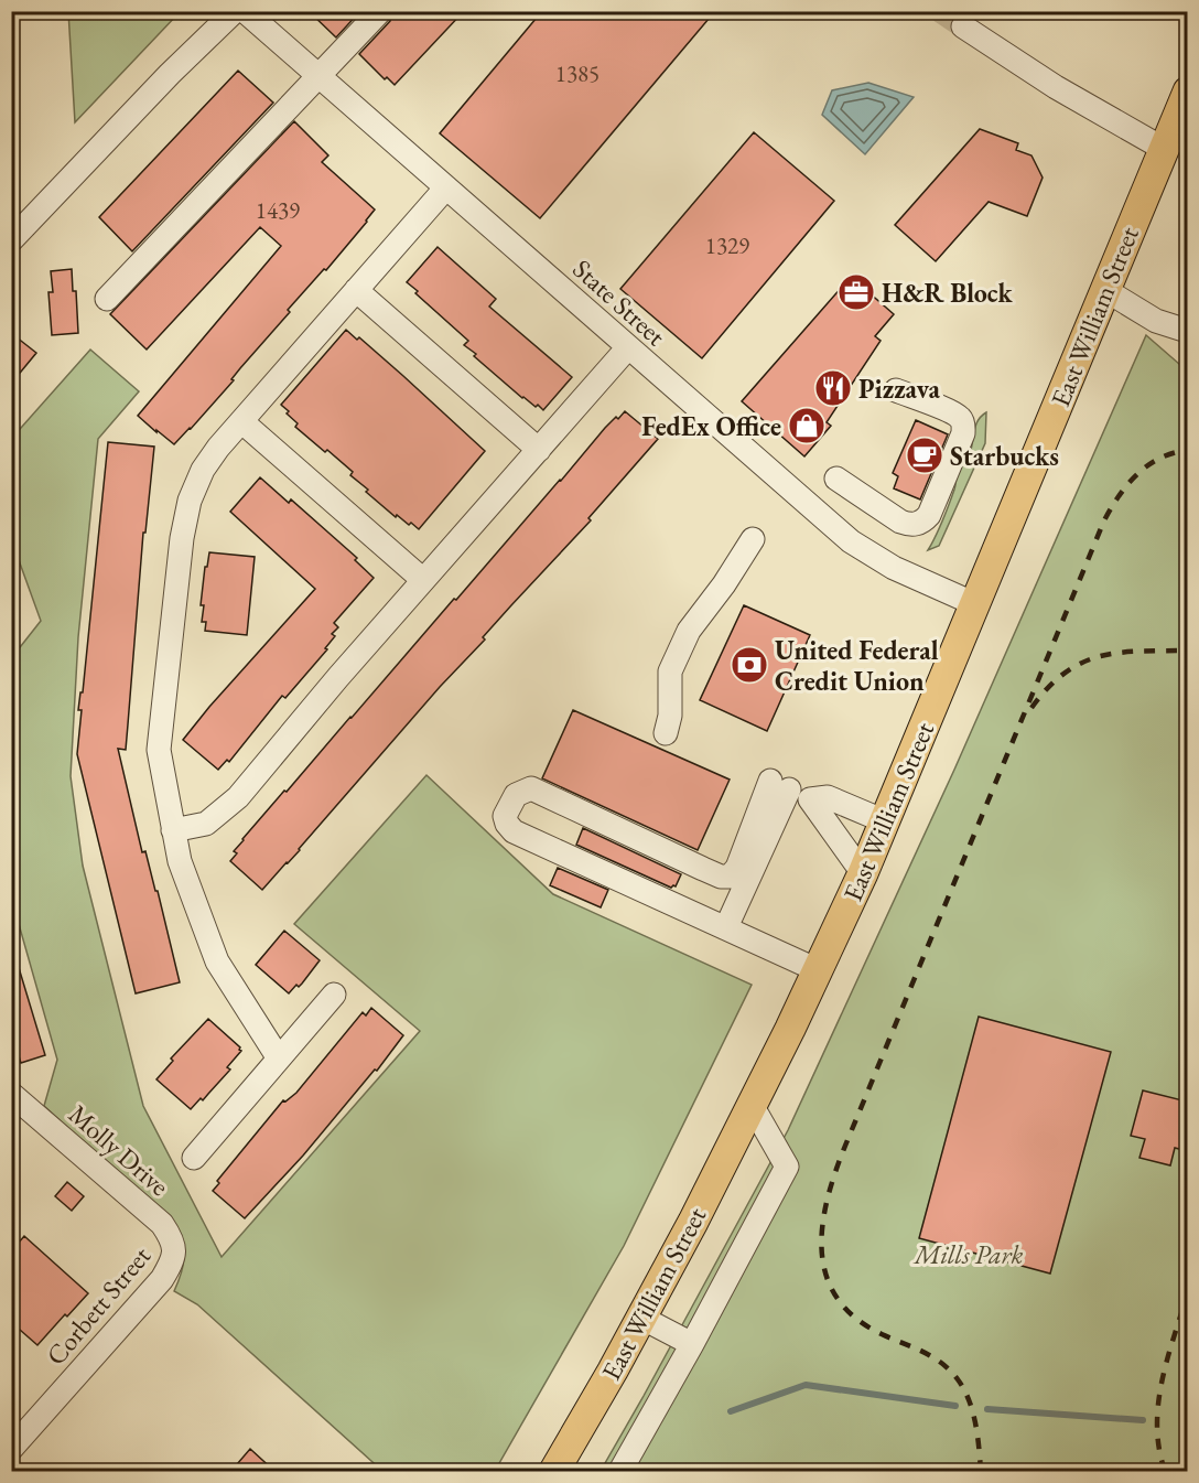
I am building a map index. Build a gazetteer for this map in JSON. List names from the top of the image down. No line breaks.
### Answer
{"streets":{"main road":["East William Street"],"street":["State Street","Molly Drive","Corbett Street"]},"crossings":[["State Street","East William Street"],["Molly Drive","Corbett Street"]],"parks":["Mills Park"],"places":{"office":["H&R Block"],"restaurant":["Pizzava"],"shop":["FedEx Office"],"cafe":["Starbucks"],"bank":["United Federal Credit Union"]},"house_numbers":["1385","1439","1329"]}
